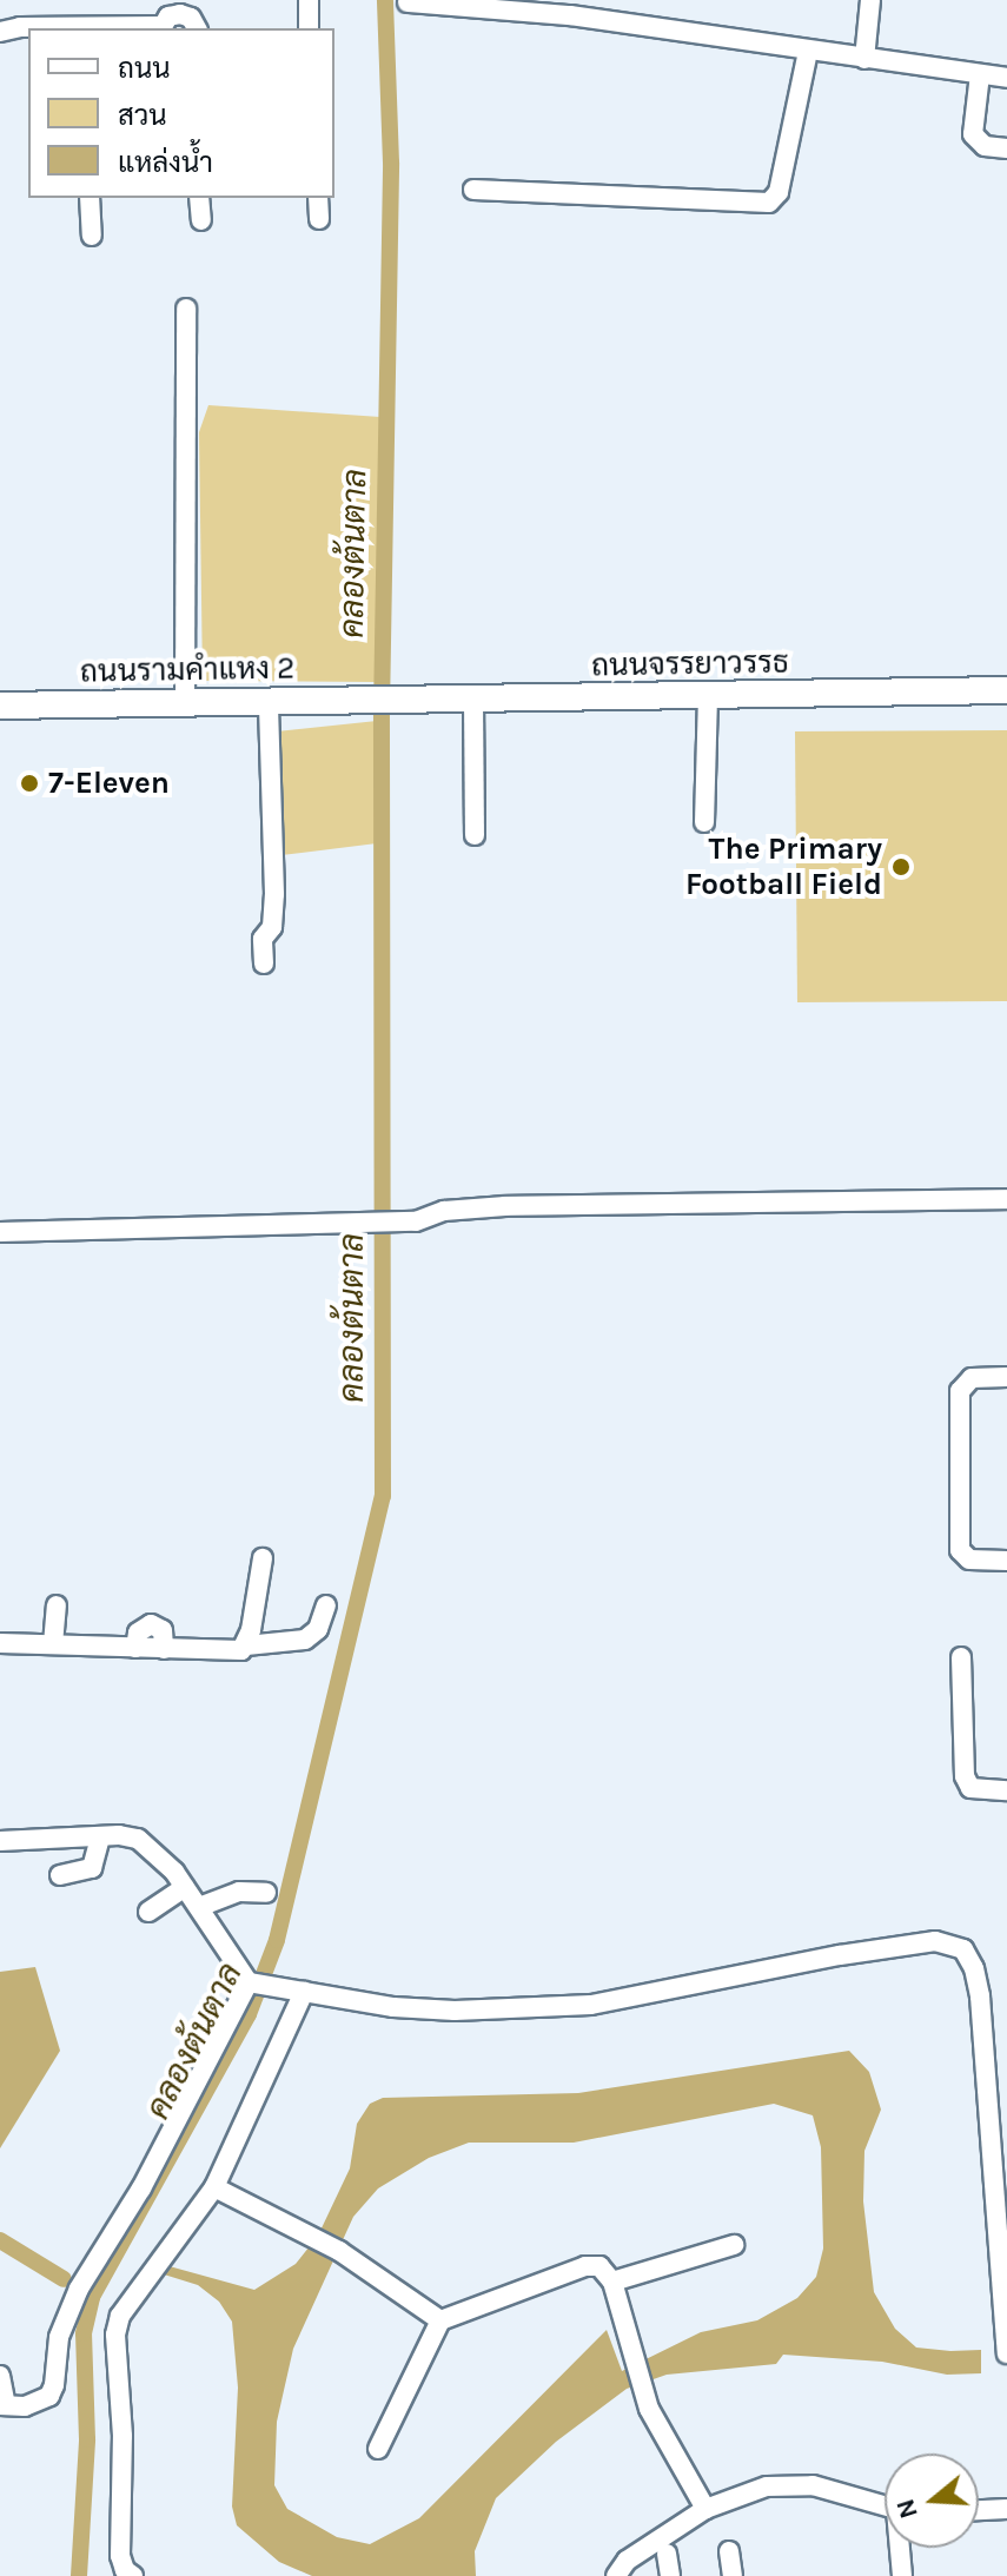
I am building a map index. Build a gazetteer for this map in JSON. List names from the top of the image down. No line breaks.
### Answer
{"streets":{"main road":["ถนนจรรยาวรรธ","ถนนรามคำแหง 2"]},"crossings":[["ถนนจรรยาวรรธ","ถนนรามคำแหง 2"]],"water":["คลองต้นตาล"],"places":["7-Eleven","The Primary Football Field"],"legend":["ถนน","สวน","แหล่งน้ำ"],"north":"left"}
